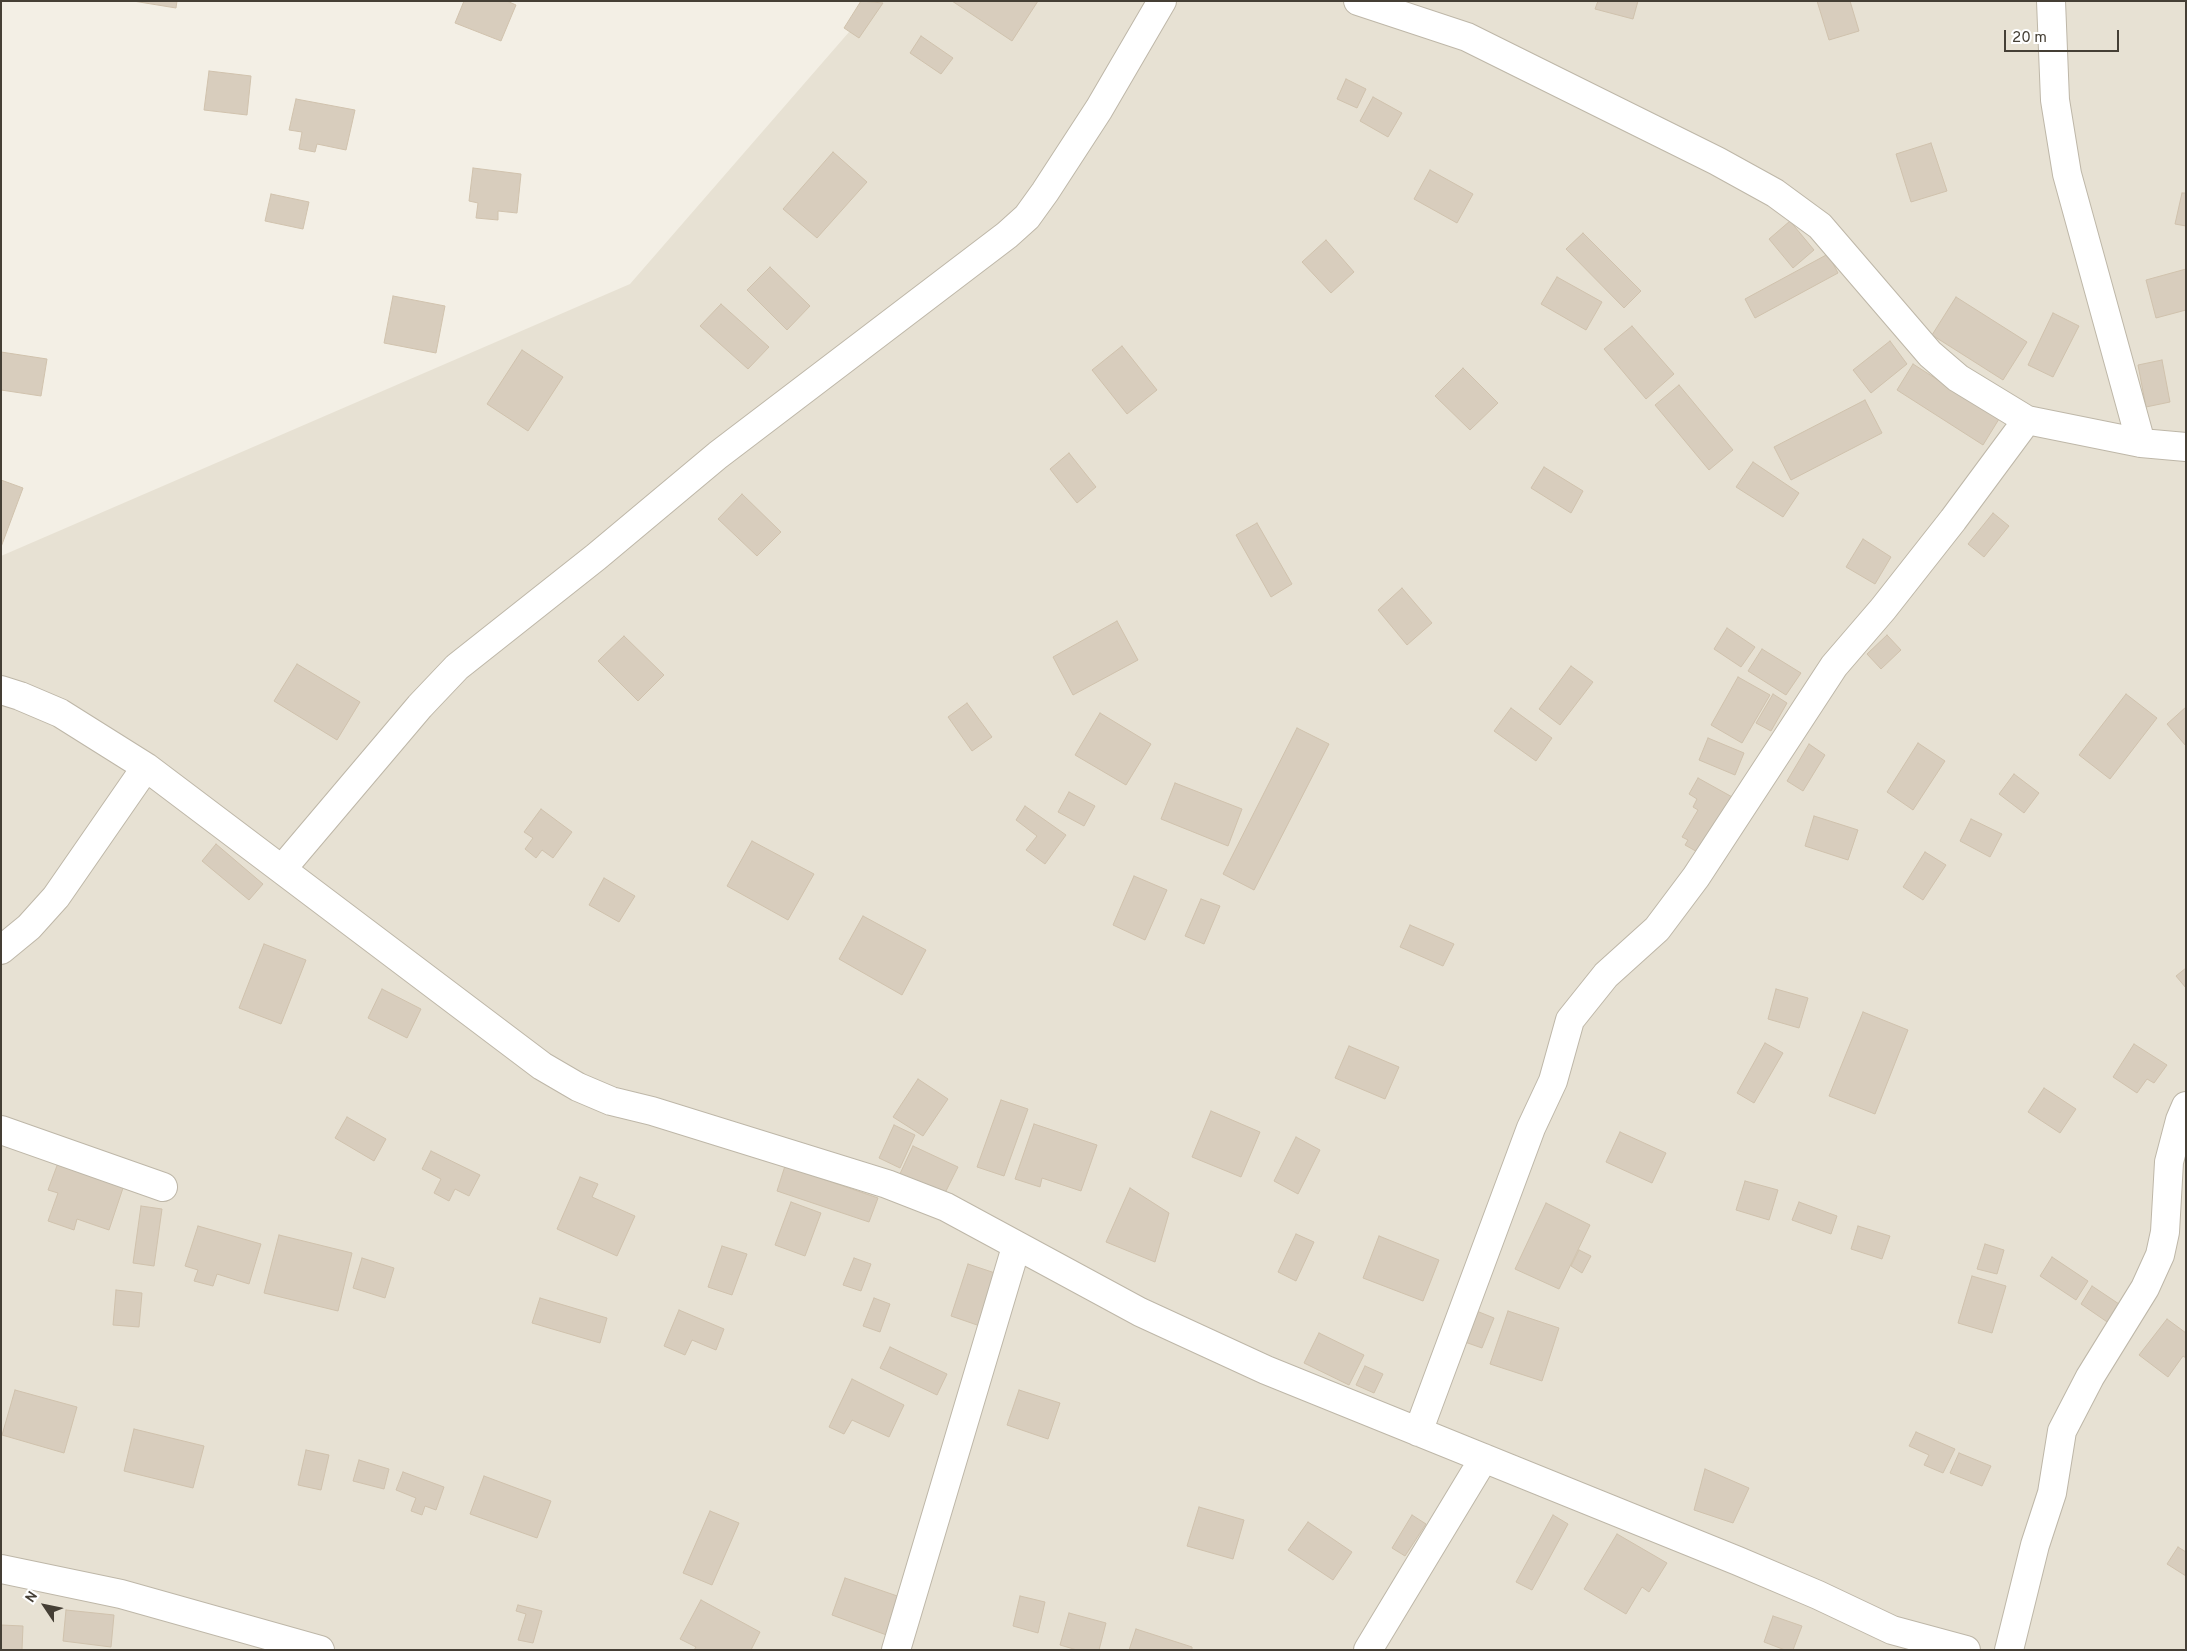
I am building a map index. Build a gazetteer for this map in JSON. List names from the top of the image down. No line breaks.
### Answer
{"scale_bar":"20 m","north":"top left"}
